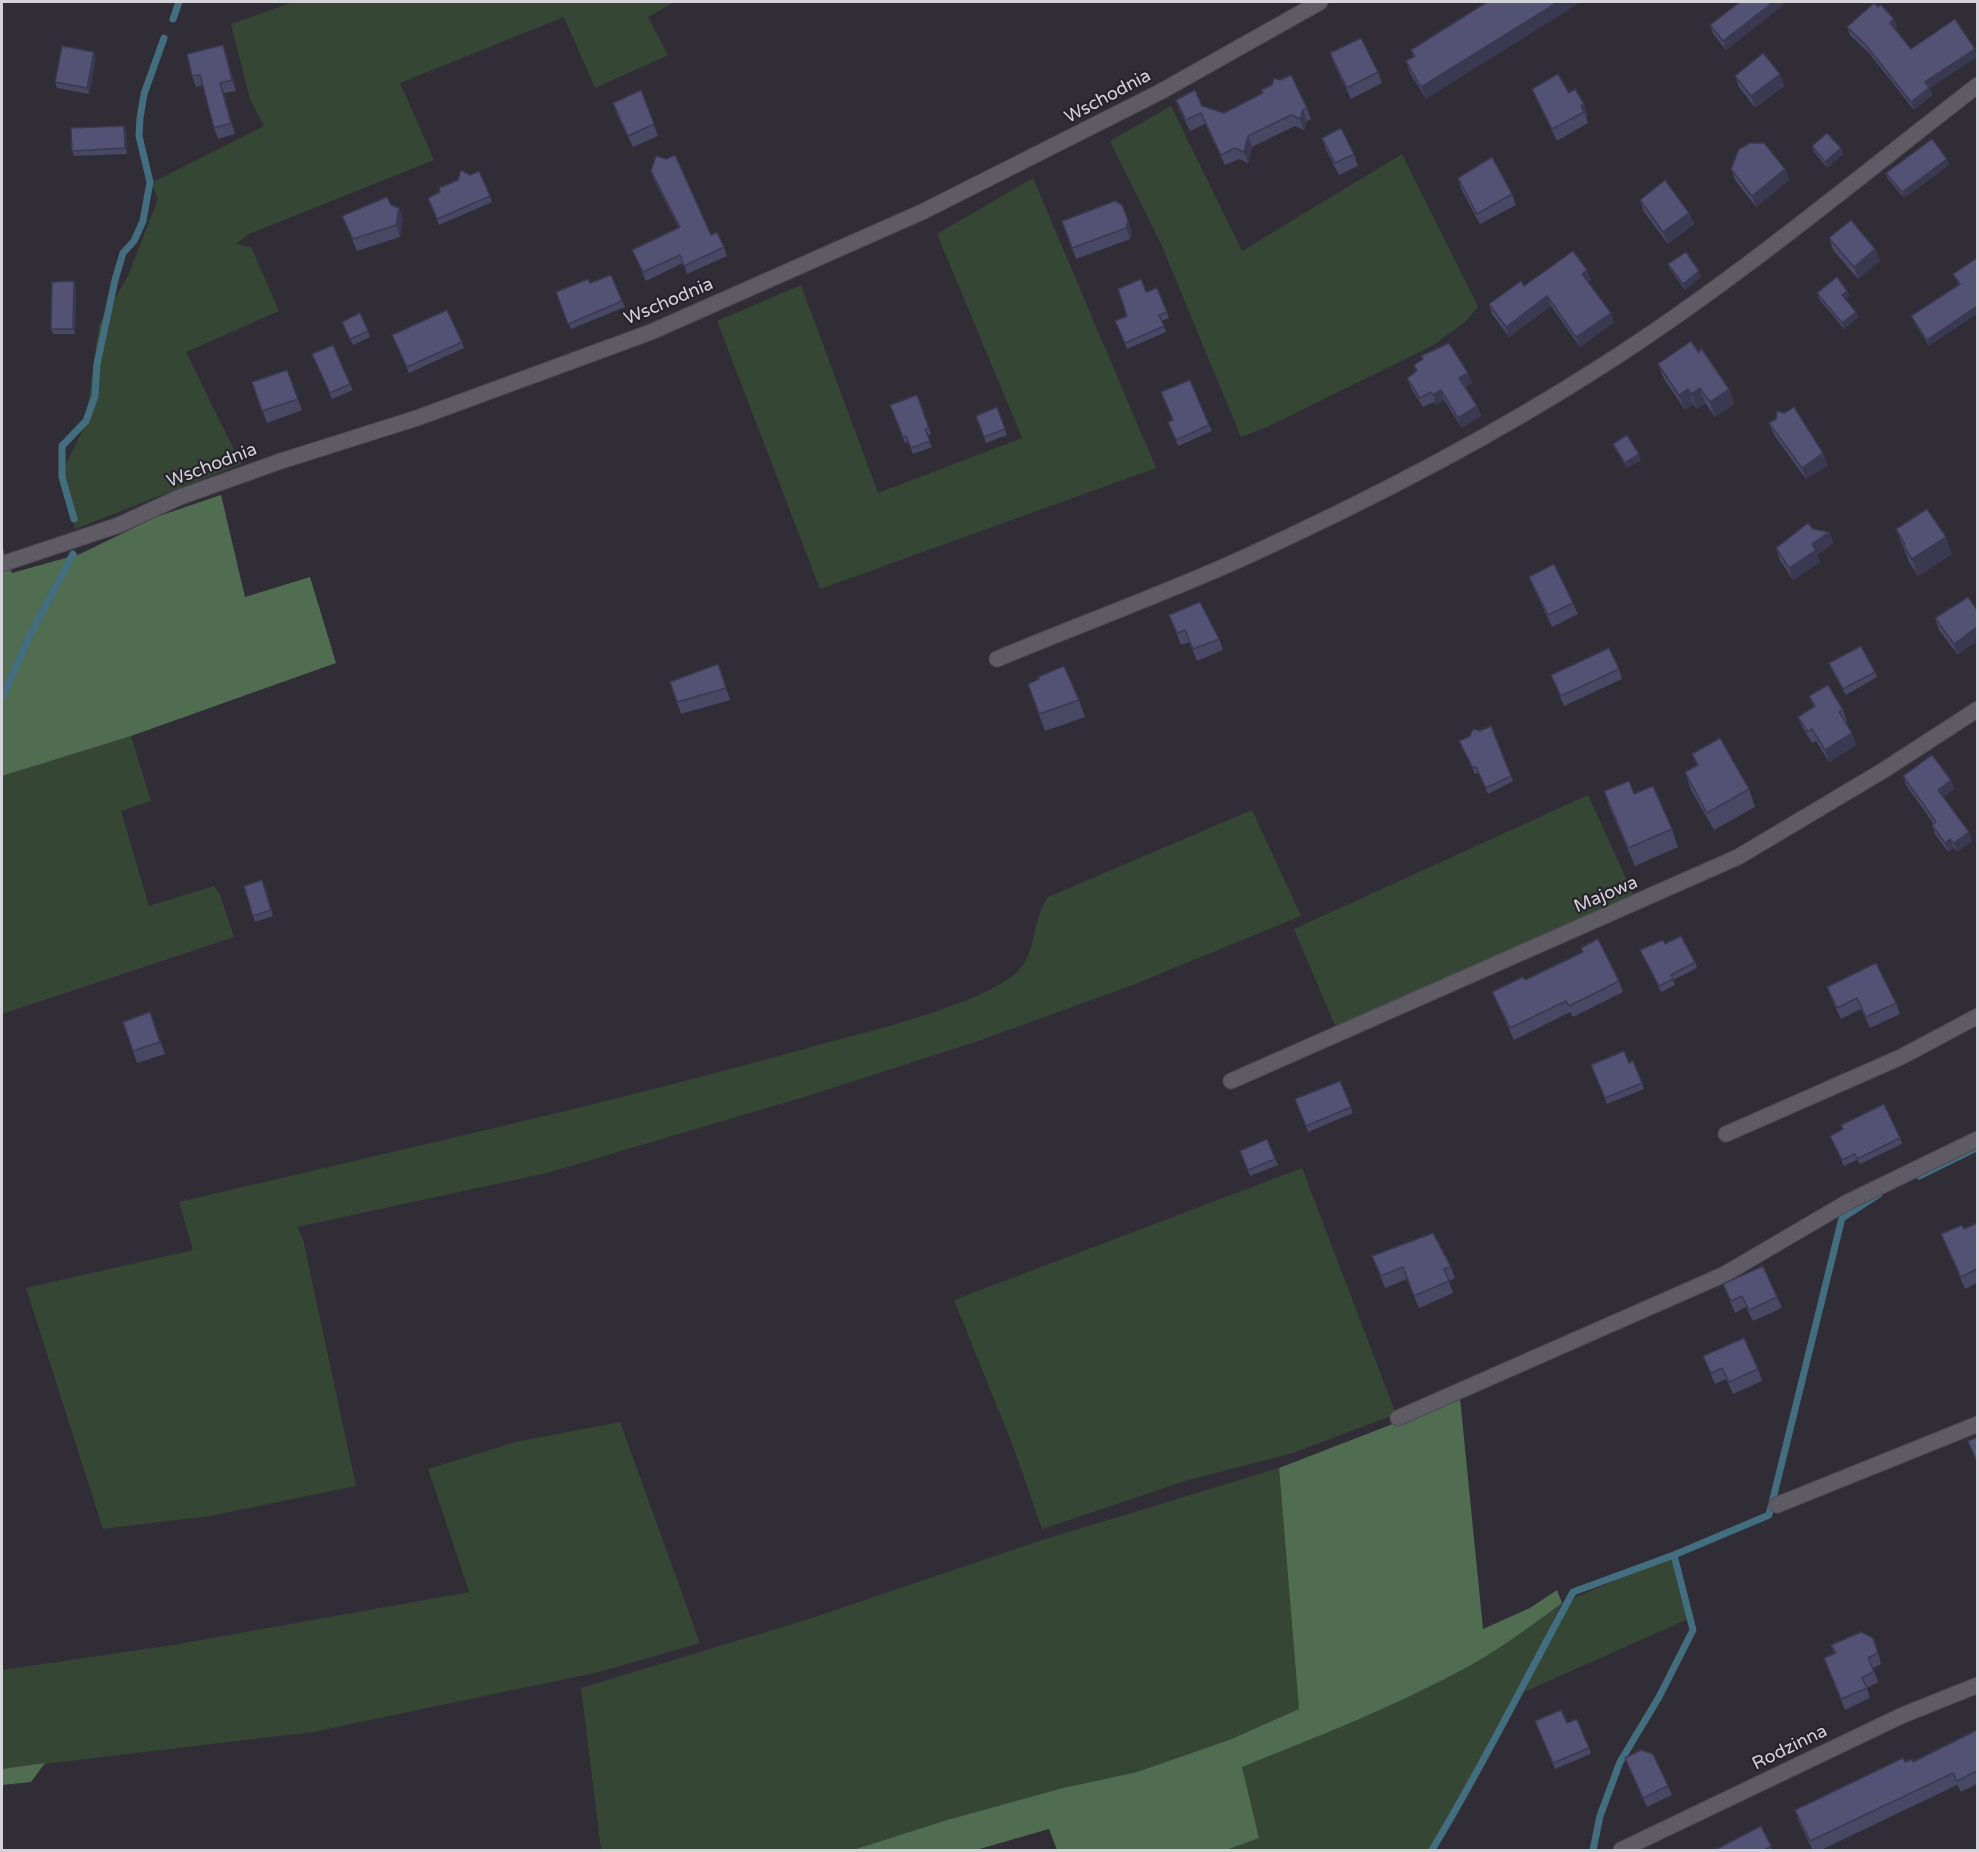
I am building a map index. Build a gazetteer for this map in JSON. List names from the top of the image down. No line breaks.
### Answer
{"streets":{"street":["Wschodnia","Majowa","Rodzinna"]}}
